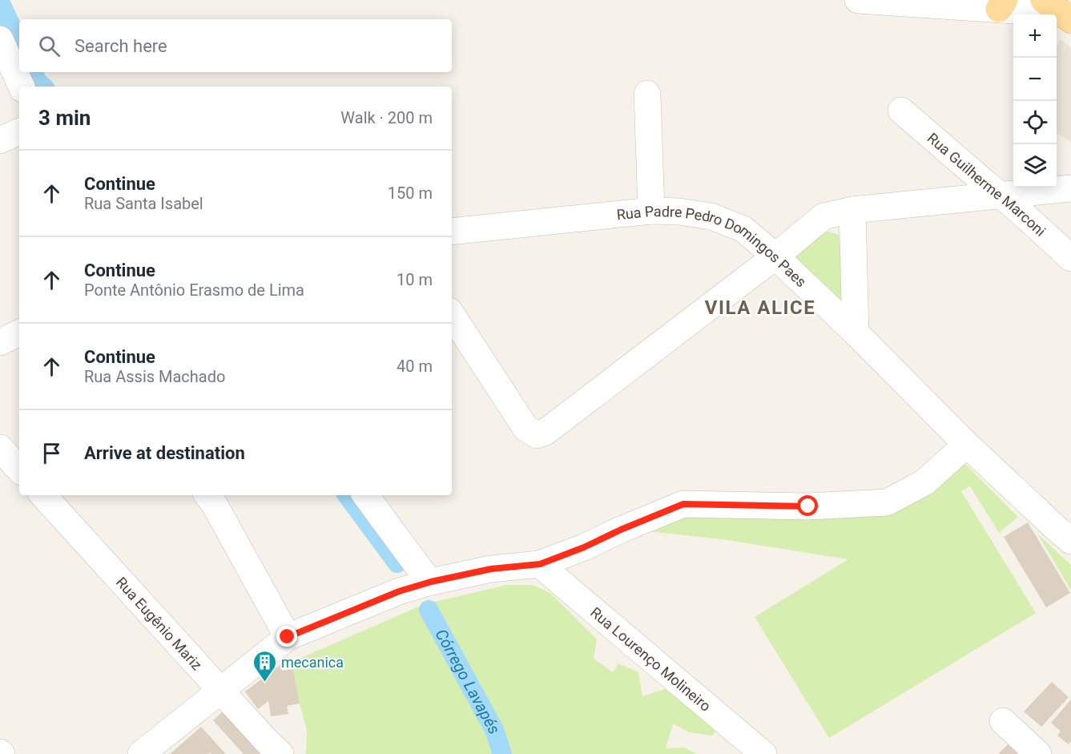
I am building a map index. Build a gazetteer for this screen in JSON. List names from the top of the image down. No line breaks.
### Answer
{"streets":{"street":["Rua Guilherme Marconi","Rua Padre Pedro Domingos Paes","Rua Eugênio Mariz","Rua Lourenço Molineiro"]},"districts":["VILA ALICE"],"water":["Córrego Lavapés"],"places":{"building":["mecanica"]},"page":{"map_buttons":["+","−"],"search":"Search here","heading":["3 min","Walk · 200 m"],"list":[["Continue","Rua Santa Isabel","150 m"],["Continue","Ponte Antônio Erasmo de Lima","10 m"],["Continue","Rua Assis Machado","40 m"],"Arrive at destination"]}}
